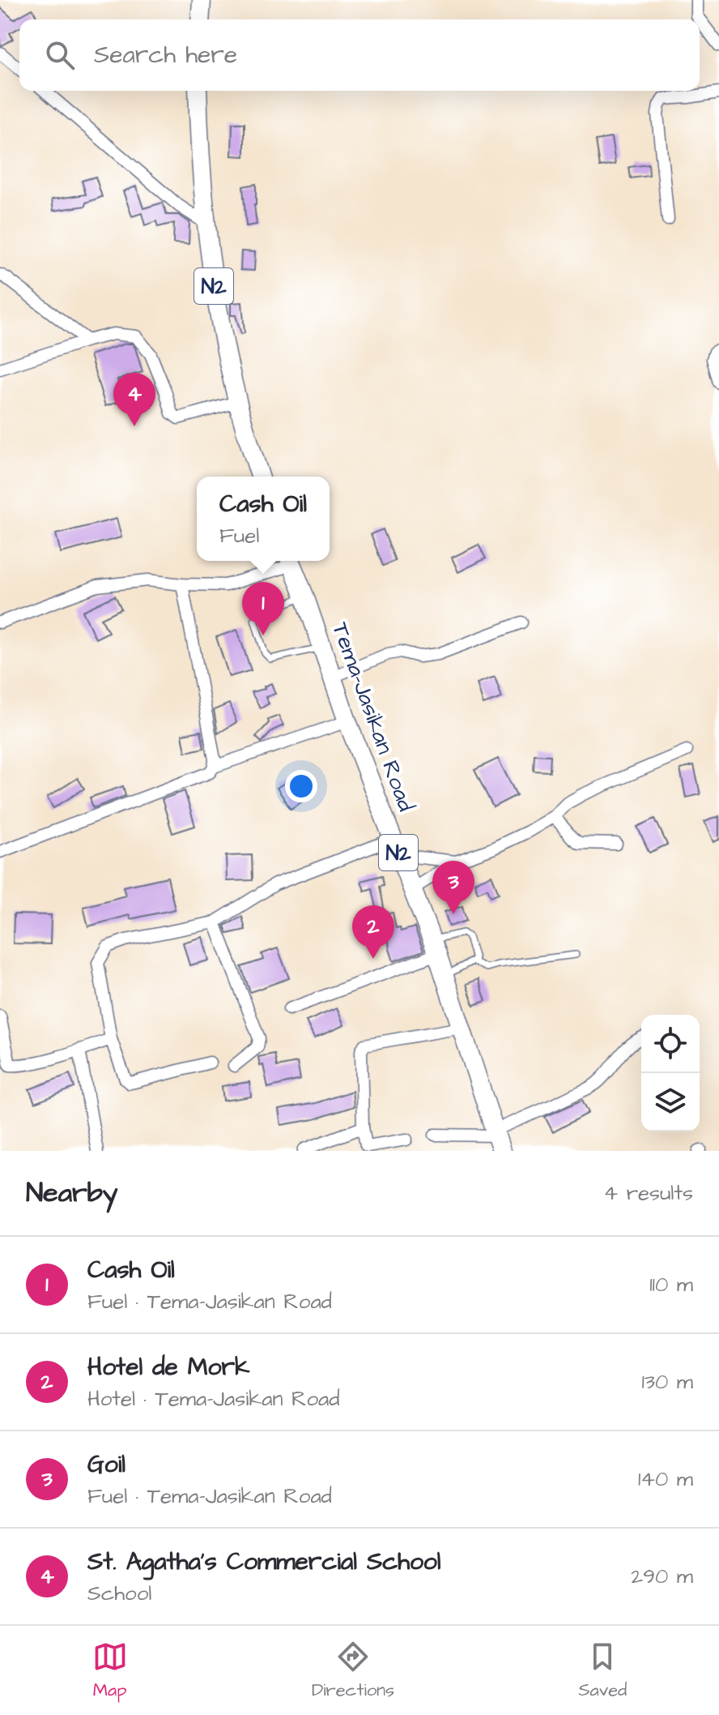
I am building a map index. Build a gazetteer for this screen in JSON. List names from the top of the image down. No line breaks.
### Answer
{"streets":{"highway":["N2","Tema-Jasikan Road"]},"page":{"search":"Search here","pins":["4","1","3","2"],"popup":["Cash Oil","Fuel"],"heading":["Nearby","4 results"],"list":[{"mark":"1","name":"Cash Oil","note":"Fuel · Tema-Jasikan Road","value":"110 m"},{"mark":"2","name":"Hotel de Mork","note":"Hotel · Tema-Jasikan Road","value":"130 m"},{"mark":"3","name":"Goil","note":"Fuel · Tema-Jasikan Road","value":"140 m"},{"mark":"4","name":"St. Agatha's Commercial School","note":"School","value":"290 m"}],"nav":["Map","Directions","Saved"]}}
